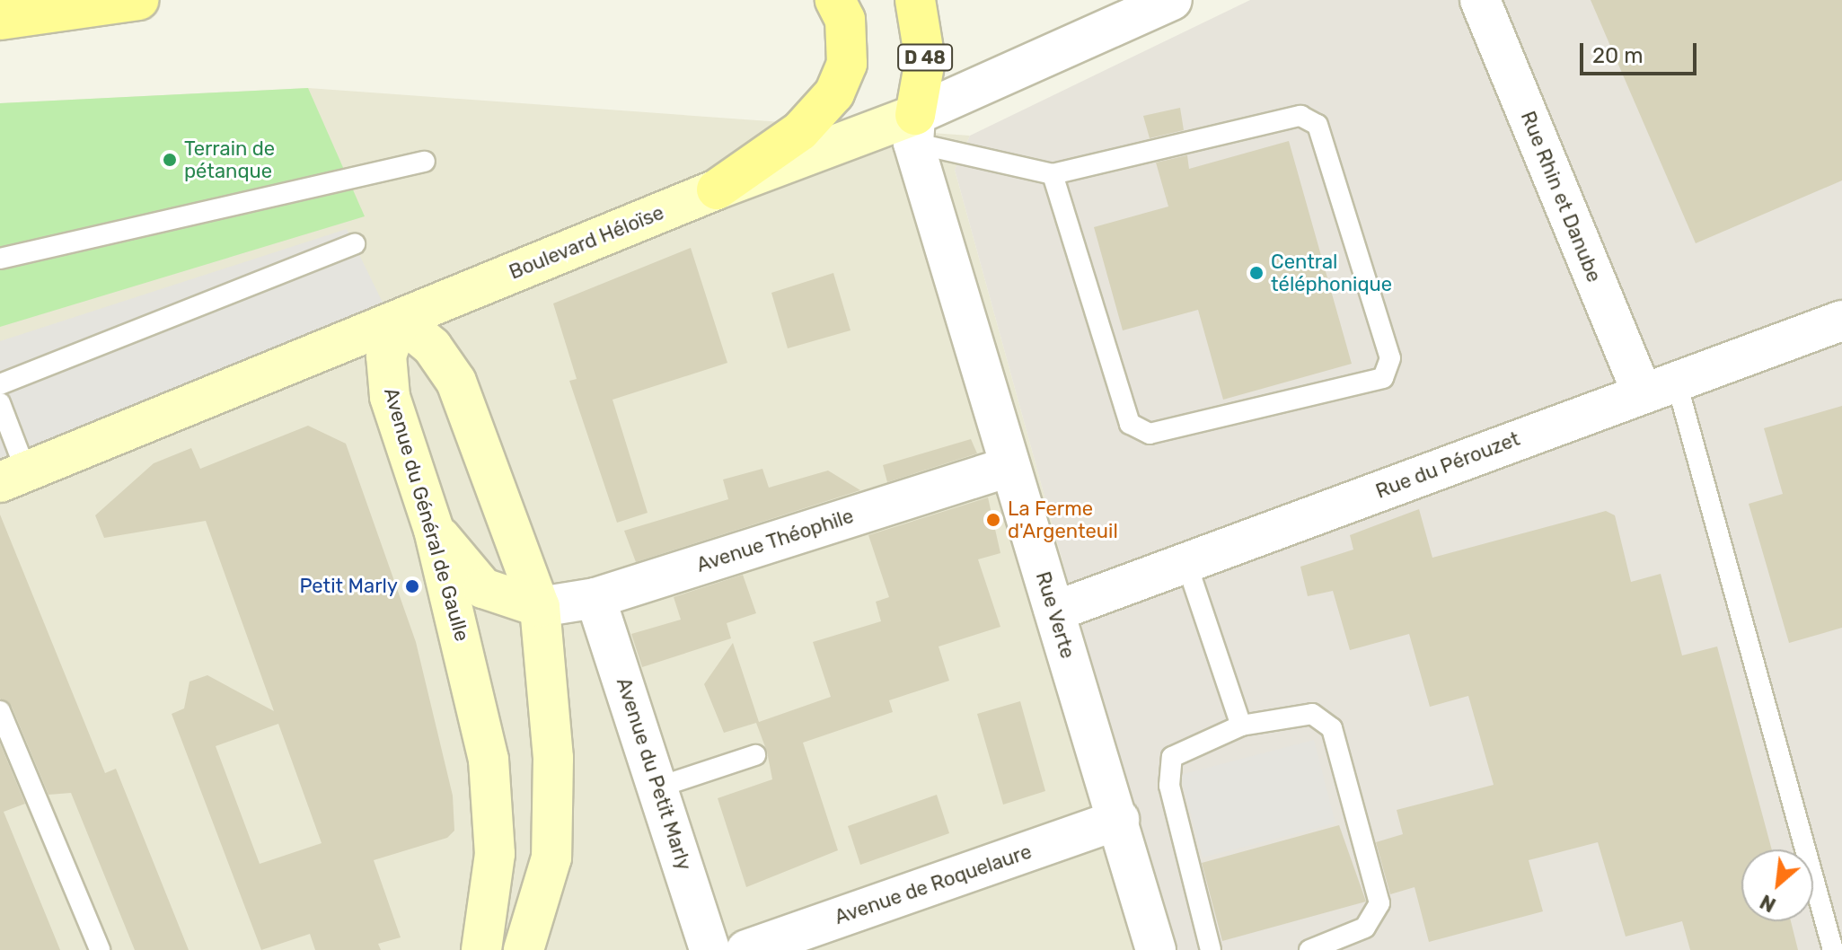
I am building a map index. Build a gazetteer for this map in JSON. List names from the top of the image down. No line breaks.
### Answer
{"streets":{"main road":["D 48","Boulevard Héloïse","Avenue du Général de Gaulle"],"street":["Rue Rhin et Danube","Rue du Pérouzet","Avenue Théophile","Rue Verte","Avenue du Petit Marly","Avenue de Roquelaure"]},"crossings":[["D 48","Boulevard Héloïse"],["D 48","Rue Verte"],["Rue Rhin et Danube","Rue du Pérouzet"],["Boulevard Héloïse","Avenue du Général de Gaulle"],["Boulevard Héloïse","Rue Verte"],["Rue du Pérouzet","Rue Verte"],["Avenue Théophile","Rue Verte"],["Avenue Théophile","Avenue du Petit Marly"],["Rue Verte","Avenue de Roquelaure"]],"places":["Terrain de pétanque","Central téléphonique","La Ferme d'Argenteuil","Petit Marly"],"scale_bar":"20 m","north":"bottom left"}
